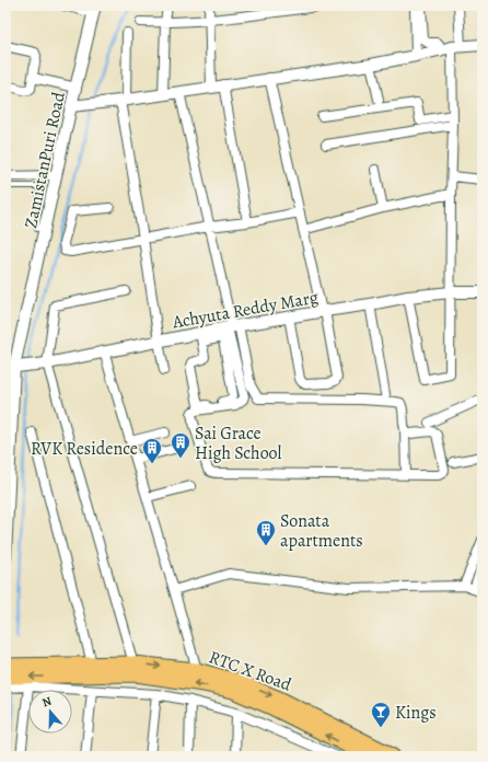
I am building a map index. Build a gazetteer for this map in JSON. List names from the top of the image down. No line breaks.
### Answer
{"streets":{"main road":["RTC X Road"],"street":["ZamistanPuri Road","Achyuta Reddy Marg"]},"crossings":[["ZamistanPuri Road","Achyuta Reddy Marg"]],"places":{"building":["Sai Grace High School","RVK Residence","Sonata apartments"],"bar":["Kings"]},"north":"top"}
